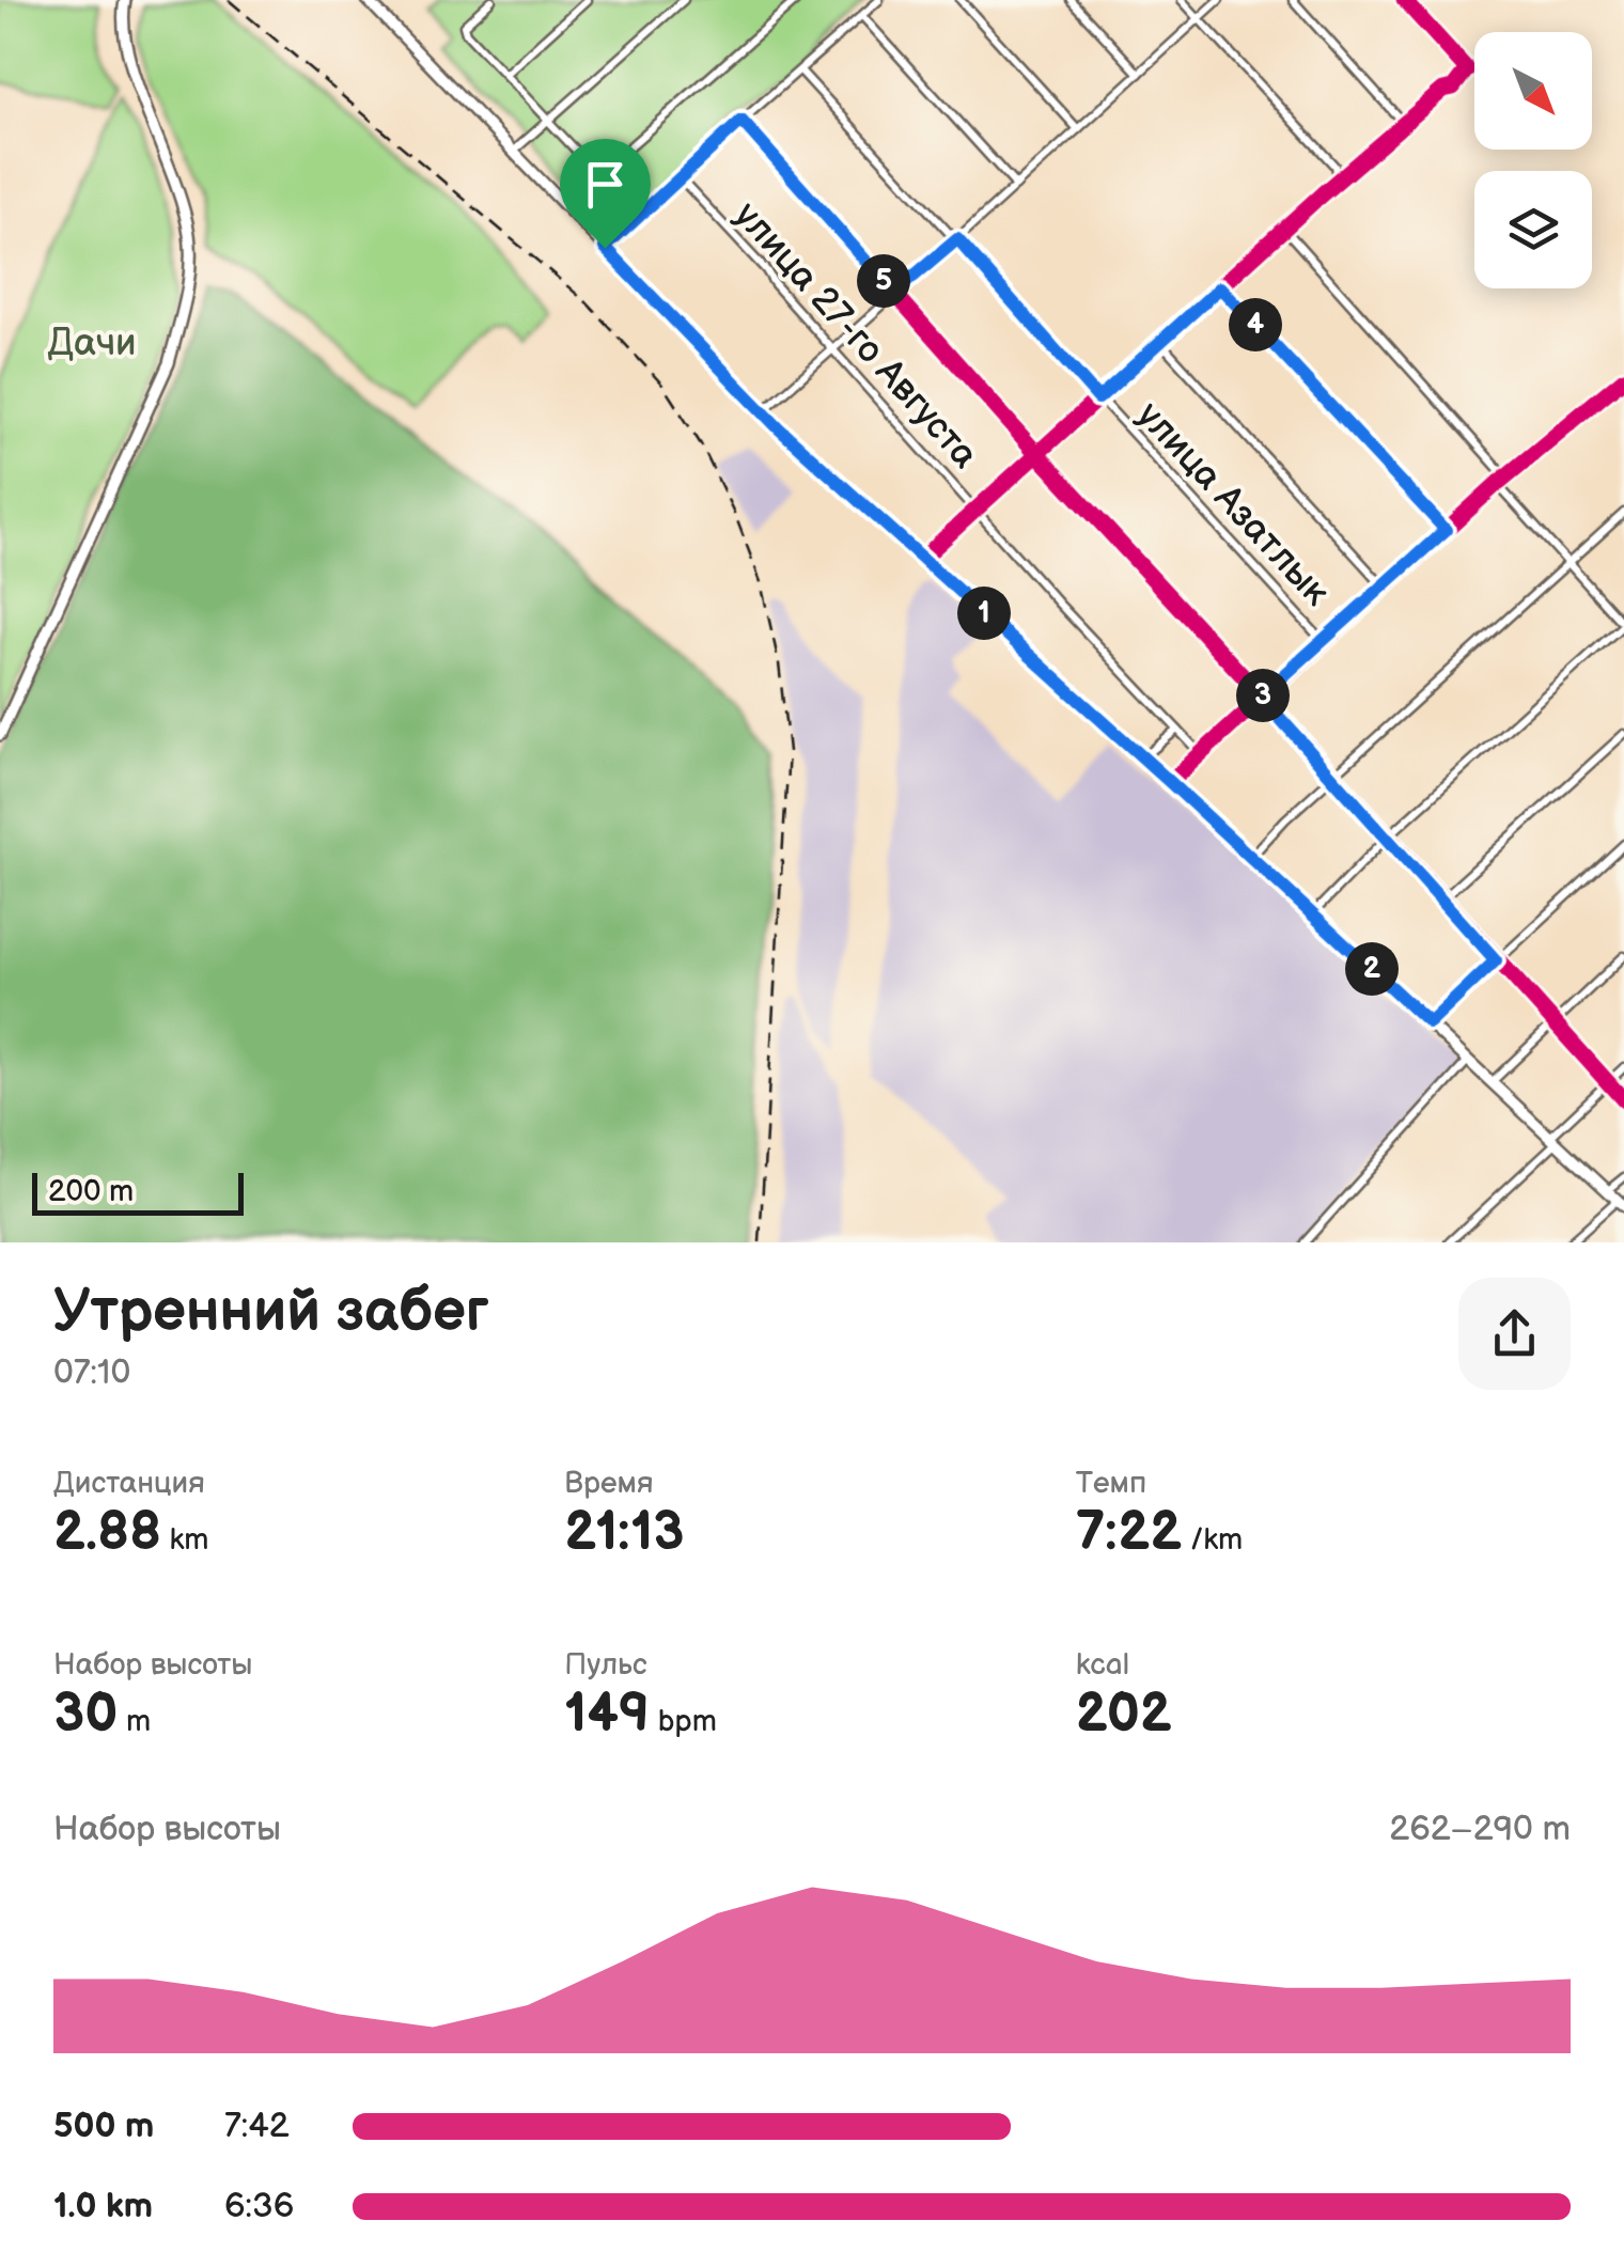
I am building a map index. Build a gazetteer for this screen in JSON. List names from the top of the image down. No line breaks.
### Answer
{"streets":{"street":["улица 27-го Августа","улица Азатлык"]},"parks":["Дачи"],"scale_bar":"200 m","north":"bottom right","page":{"pins":["5","4","1","3","2"],"scale":"200 m","heading":["Утренний забег","07:10"],"stats":[["Дистанция","2.88 km"],["Время","21:13"],["Темп","7:22 /km"],["Набор высоты","30 m"],["Пульс","149 bpm"],["kcal","202"]],"chart":["Набор высоты","262–290 m"],"list":[{"name":"500 m","note":"7:42"},{"name":"1.0 km","note":"6:36"}]}}
